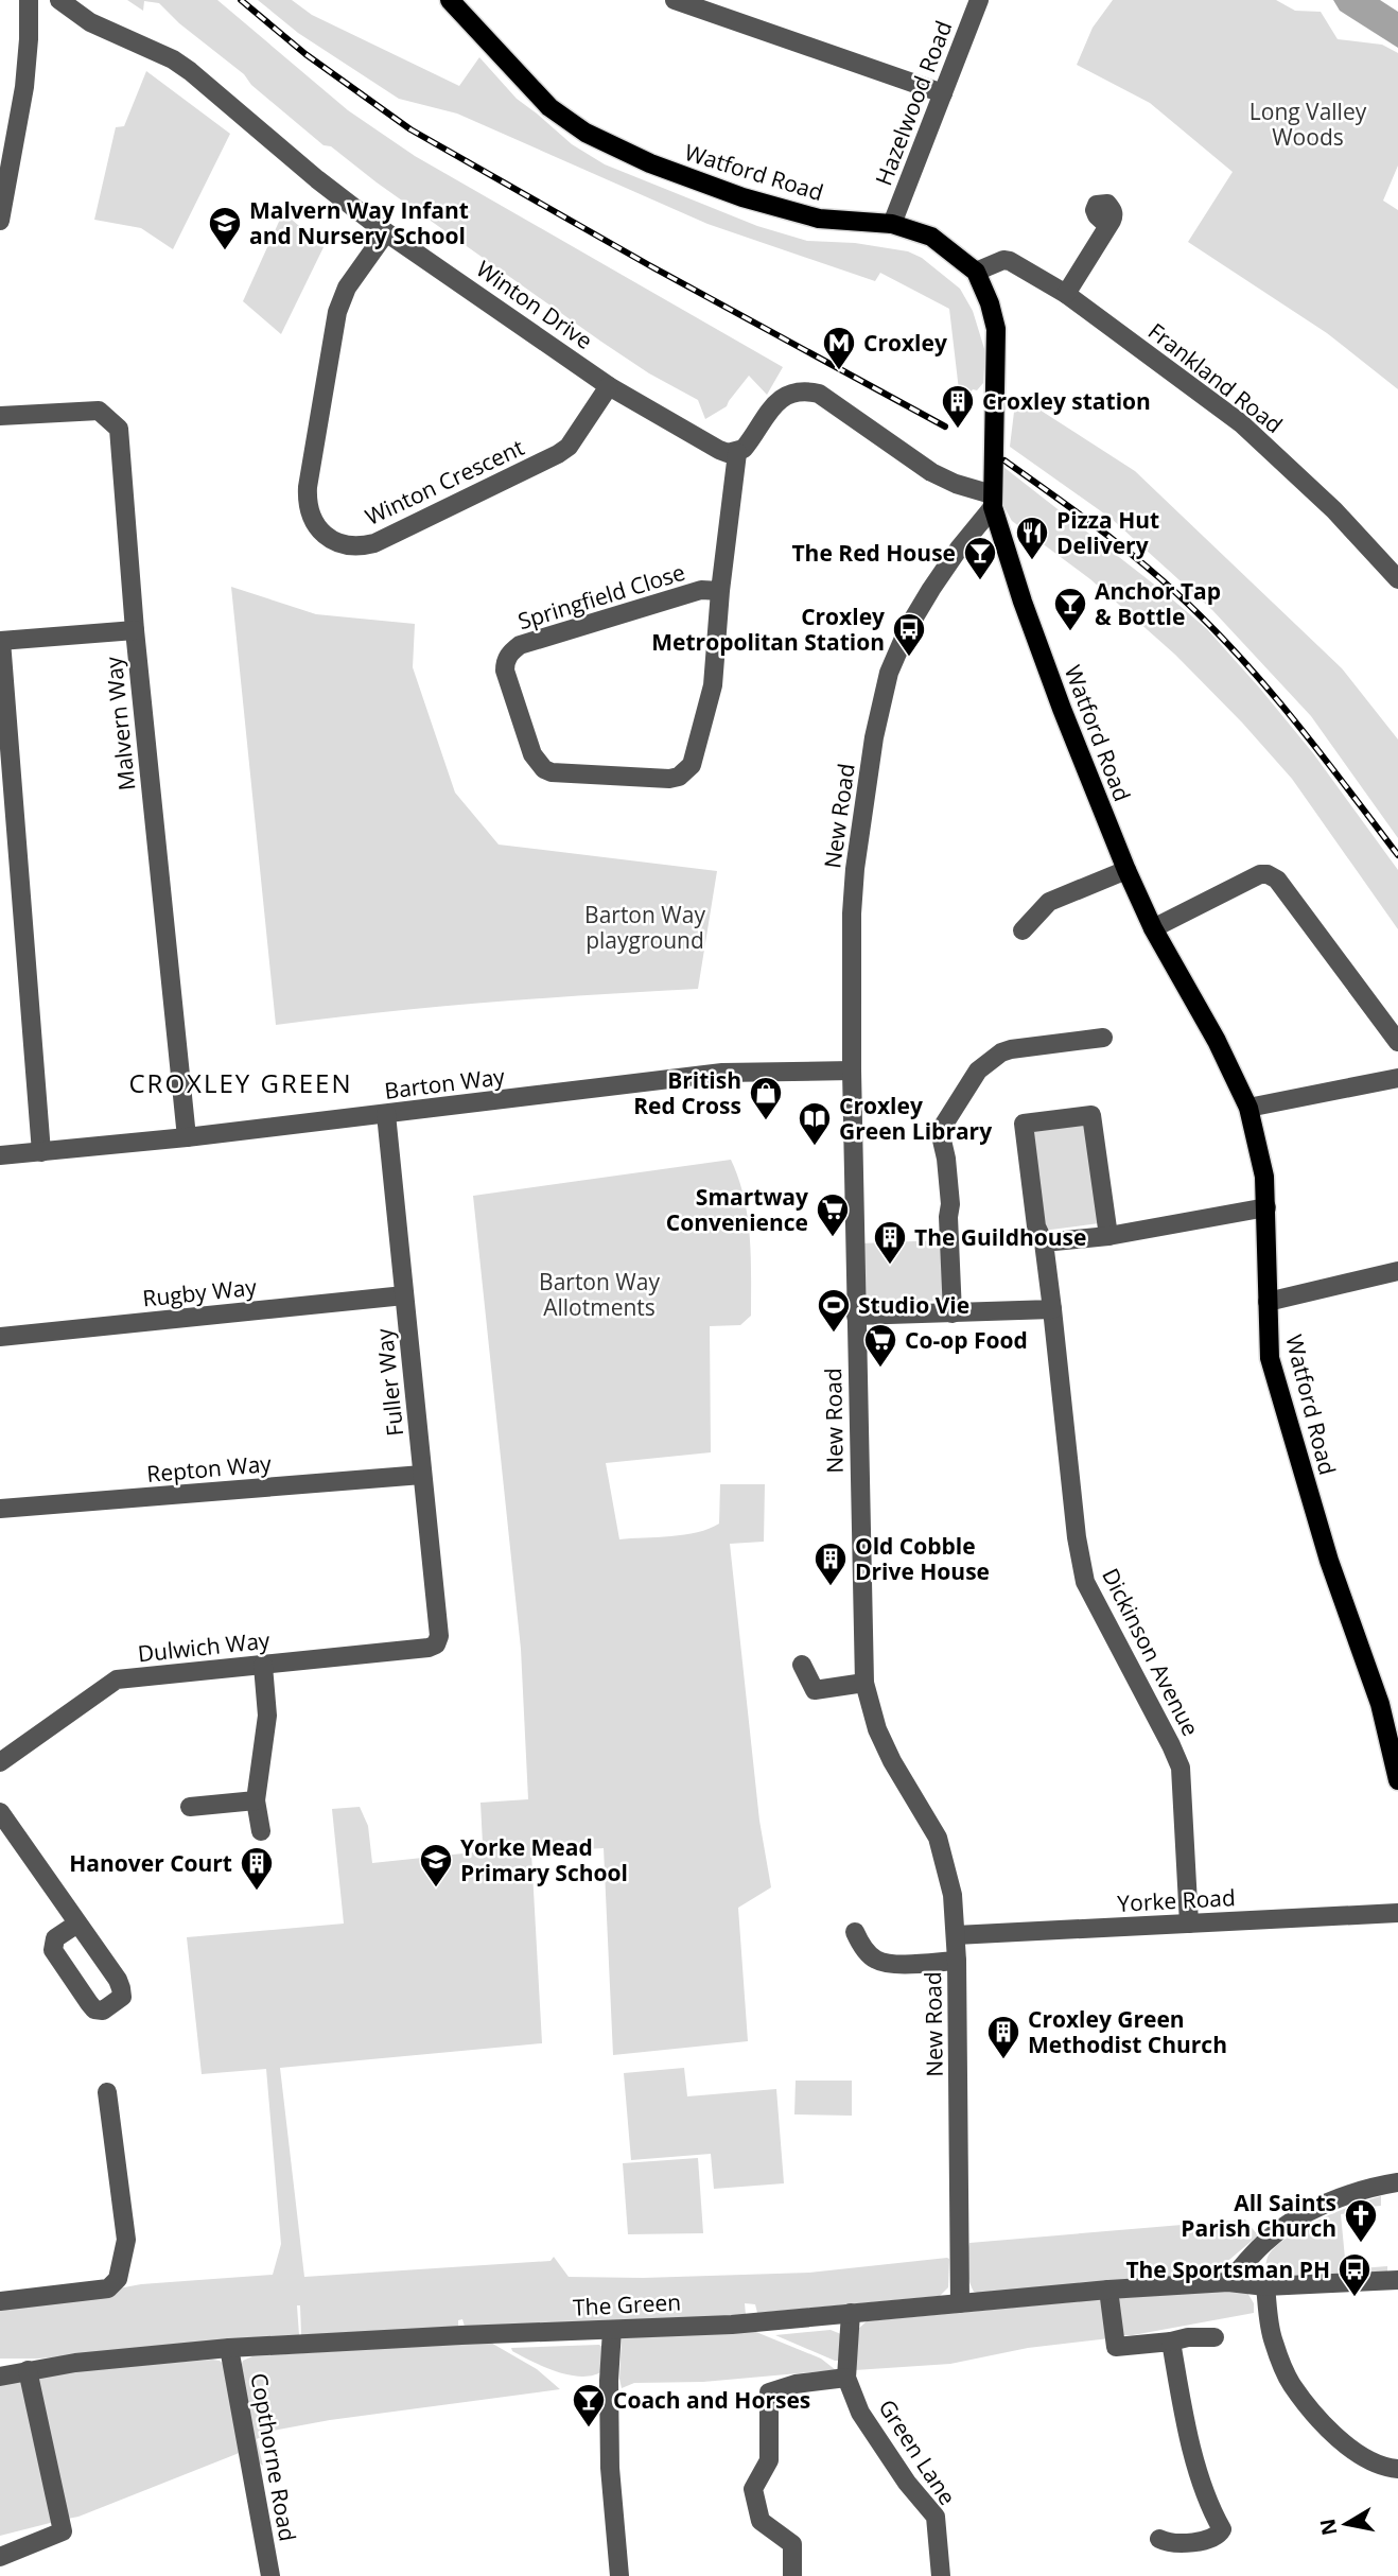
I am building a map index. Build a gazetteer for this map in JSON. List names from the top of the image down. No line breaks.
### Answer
{"streets":{"main road":["Watford Road"],"street":["Hazelwood Road","Winton Drive","Frankland Road","Winton Crescent","Springfield Close","Malvern Way","New Road","Barton Way","Rugby Way","Fuller Way","Repton Way","Dulwich Way","Dickinson Avenue","Yorke Road","The Green","Green Lane","Copthorne Road"]},"crossings":[["Hazelwood Road","Watford Road"],["Watford Road","Frankland Road"],["Watford Road","New Road"],["Winton Drive","Winton Crescent"],["Winton Drive","Springfield Close"],["Malvern Way","Barton Way"],["New Road","Barton Way"],["New Road","Yorke Road"],["New Road","The Green"],["Barton Way","Fuller Way"],["Rugby Way","Fuller Way"],["Fuller Way","Repton Way"],["Fuller Way","Dulwich Way"],["Dickinson Avenue","Yorke Road"],["The Green","Green Lane"],["The Green","Copthorne Road"]],"districts":["CROXLEY GREEN"],"parks":["Long Valley Woods","Barton Way playground","Barton Way Allotments"],"places":{"school or university":["Malvern Way Infant and Nursery School","Yorke Mead Primary School"],"metro station":["Croxley"],"building":["Croxley station","The Guildhouse","Old Cobble Drive House","Hanover Court","Croxley Green Methodist Church"],"restaurant":["Pizza Hut Delivery"],"bar":["The Red House","Anchor Tap & Bottle","Coach and Horses"],"bus stop":["Croxley Metropolitan Station","The Sportsman PH"],"shop":["British Red Cross"],"library":["Croxley Green Library"],"supermarket":["Smartway Convenience","Co-op Food"],"sports":["Studio Vie"],"church":["All Saints Parish Church"]},"north":"left"}
